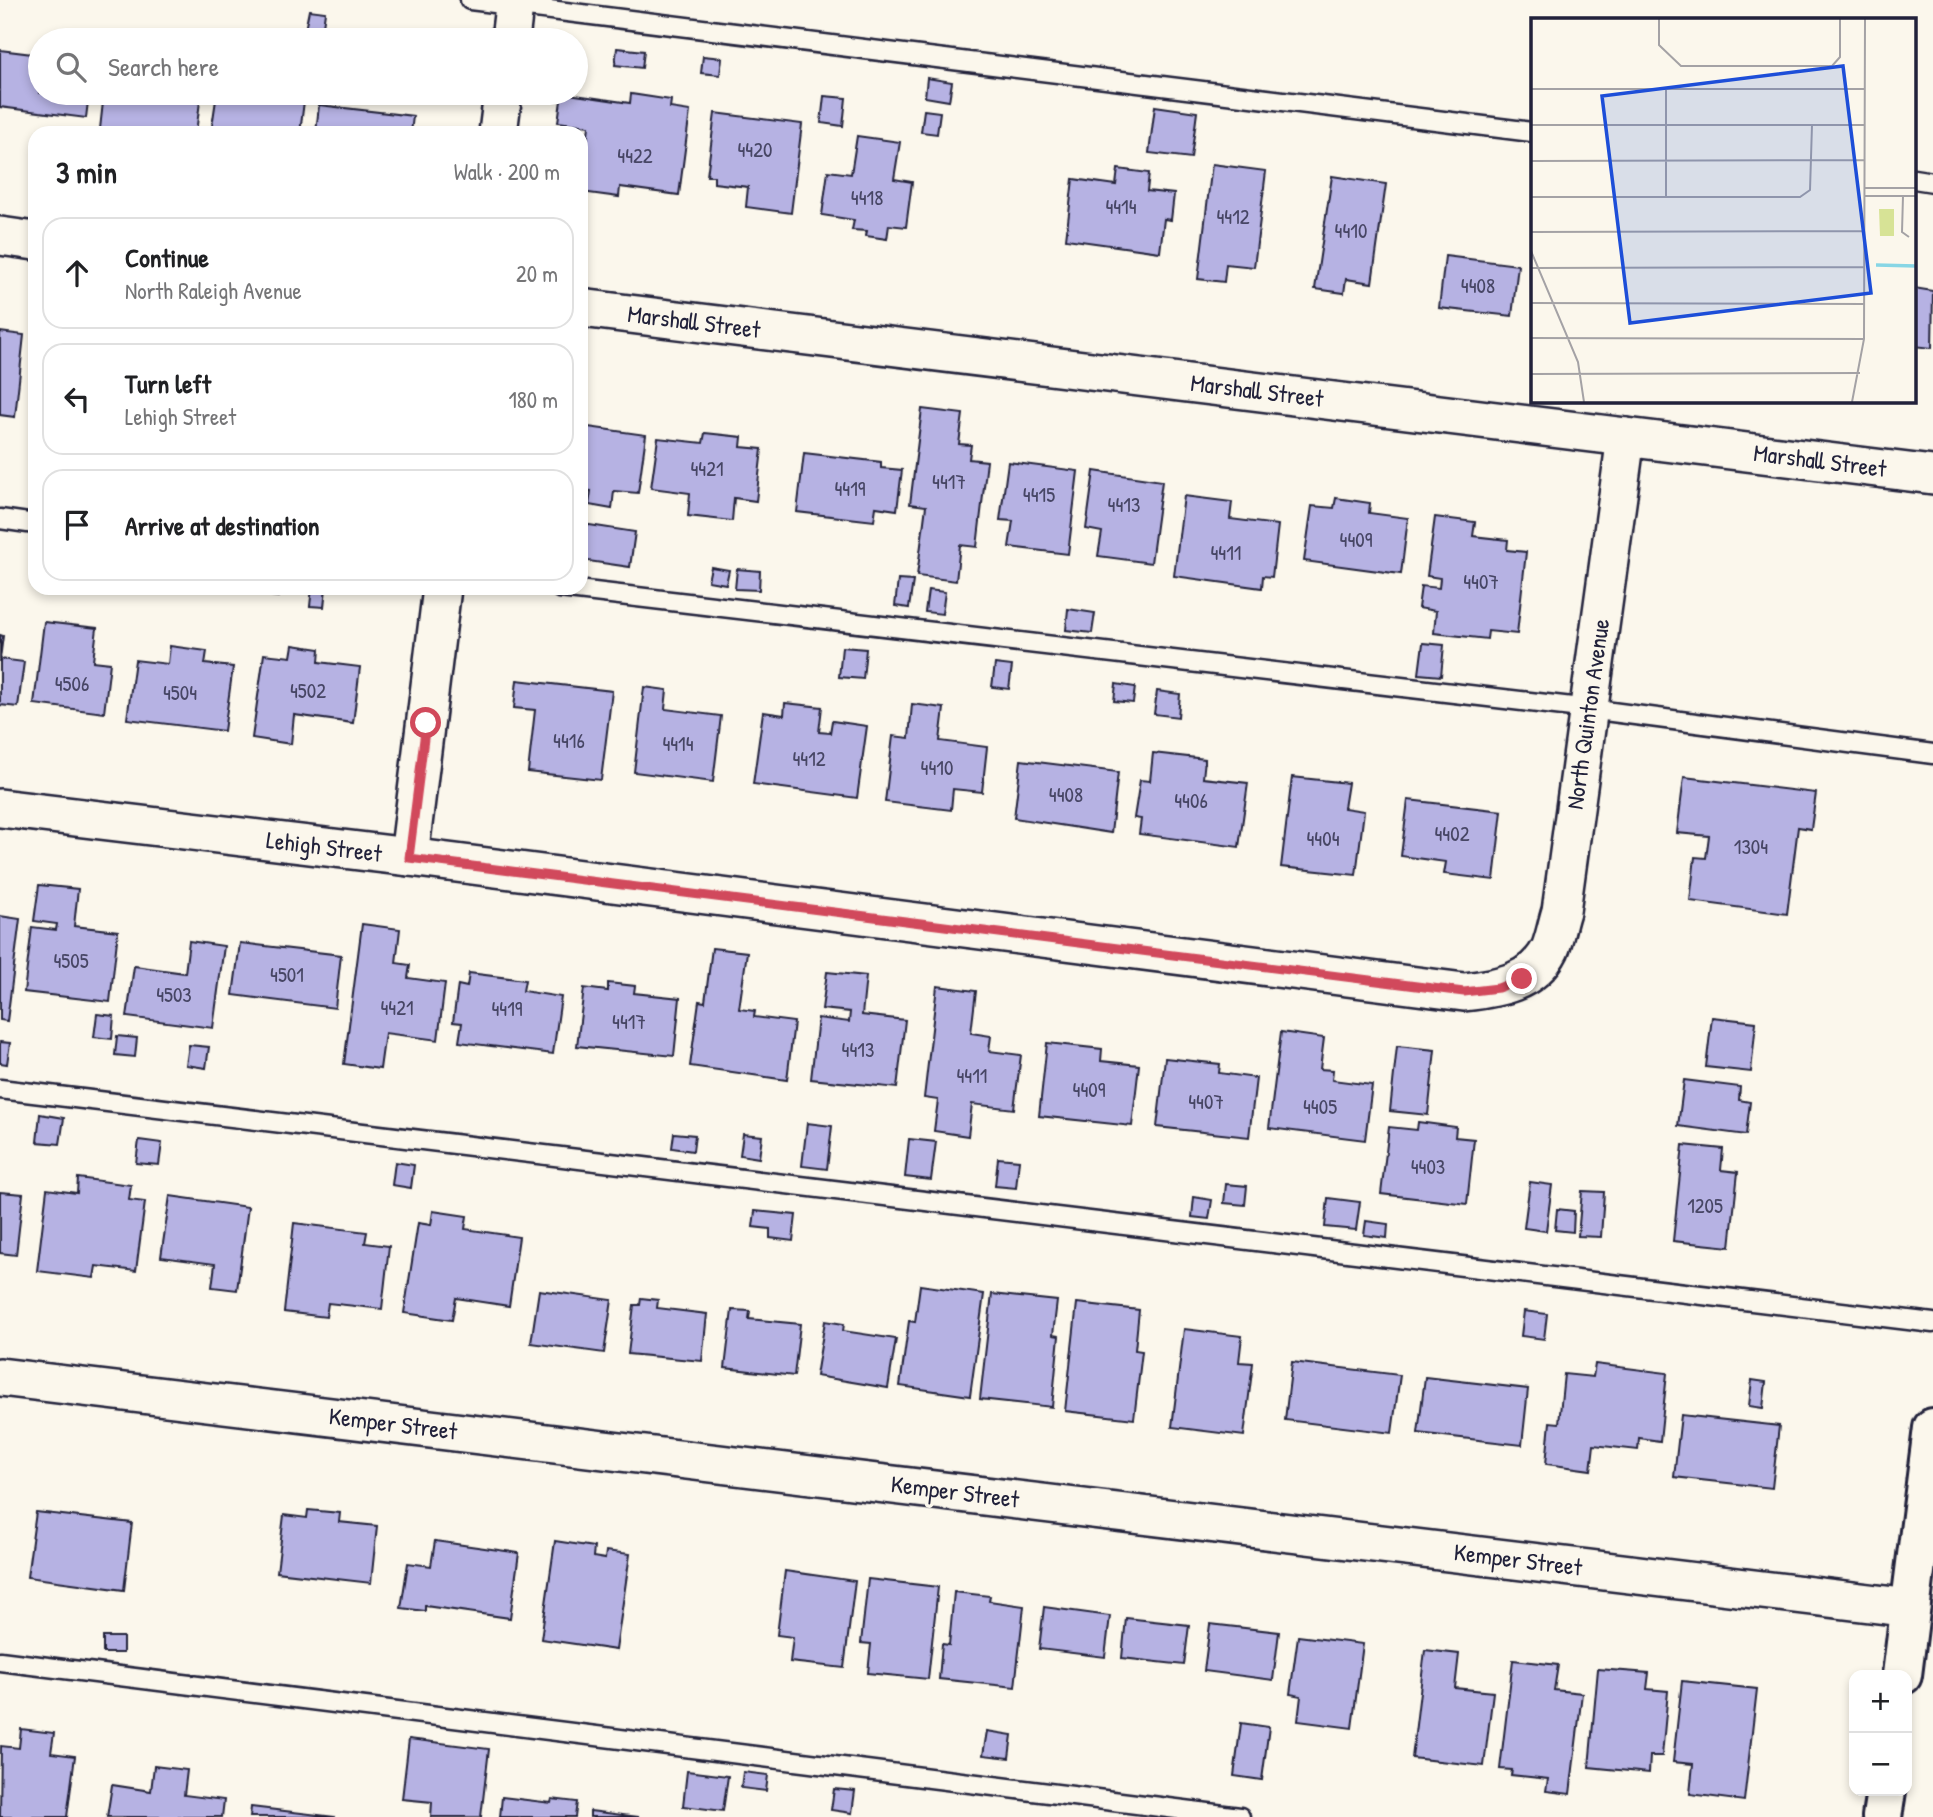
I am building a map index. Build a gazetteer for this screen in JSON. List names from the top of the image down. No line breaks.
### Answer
{"streets":{"street":["Marshall Street","North Quinton Avenue","Lehigh Street","Kemper Street"]},"crossings":[["Marshall Street","North Quinton Avenue"],["North Quinton Avenue","Lehigh Street"]],"house_numbers":["4420","4422","4418","4414","4412","4410","4408","4421","4417","4419","4415","4413","4409","4411","4407","4506","4502","4504","4416","4414","4412","4410","4408","4406","4402","4404","1304","4505","4501","4503","4421","4419","4417","4413","4411","4409","4407","4405","4403","1205"],"page":{"search":"Search here","heading":["3 min","Walk · 200 m"],"list":[["Continue","North Raleigh Avenue","20 m"],["Turn left","Lehigh Street","180 m"],"Arrive at destination"],"map_buttons":["+","−"]}}
